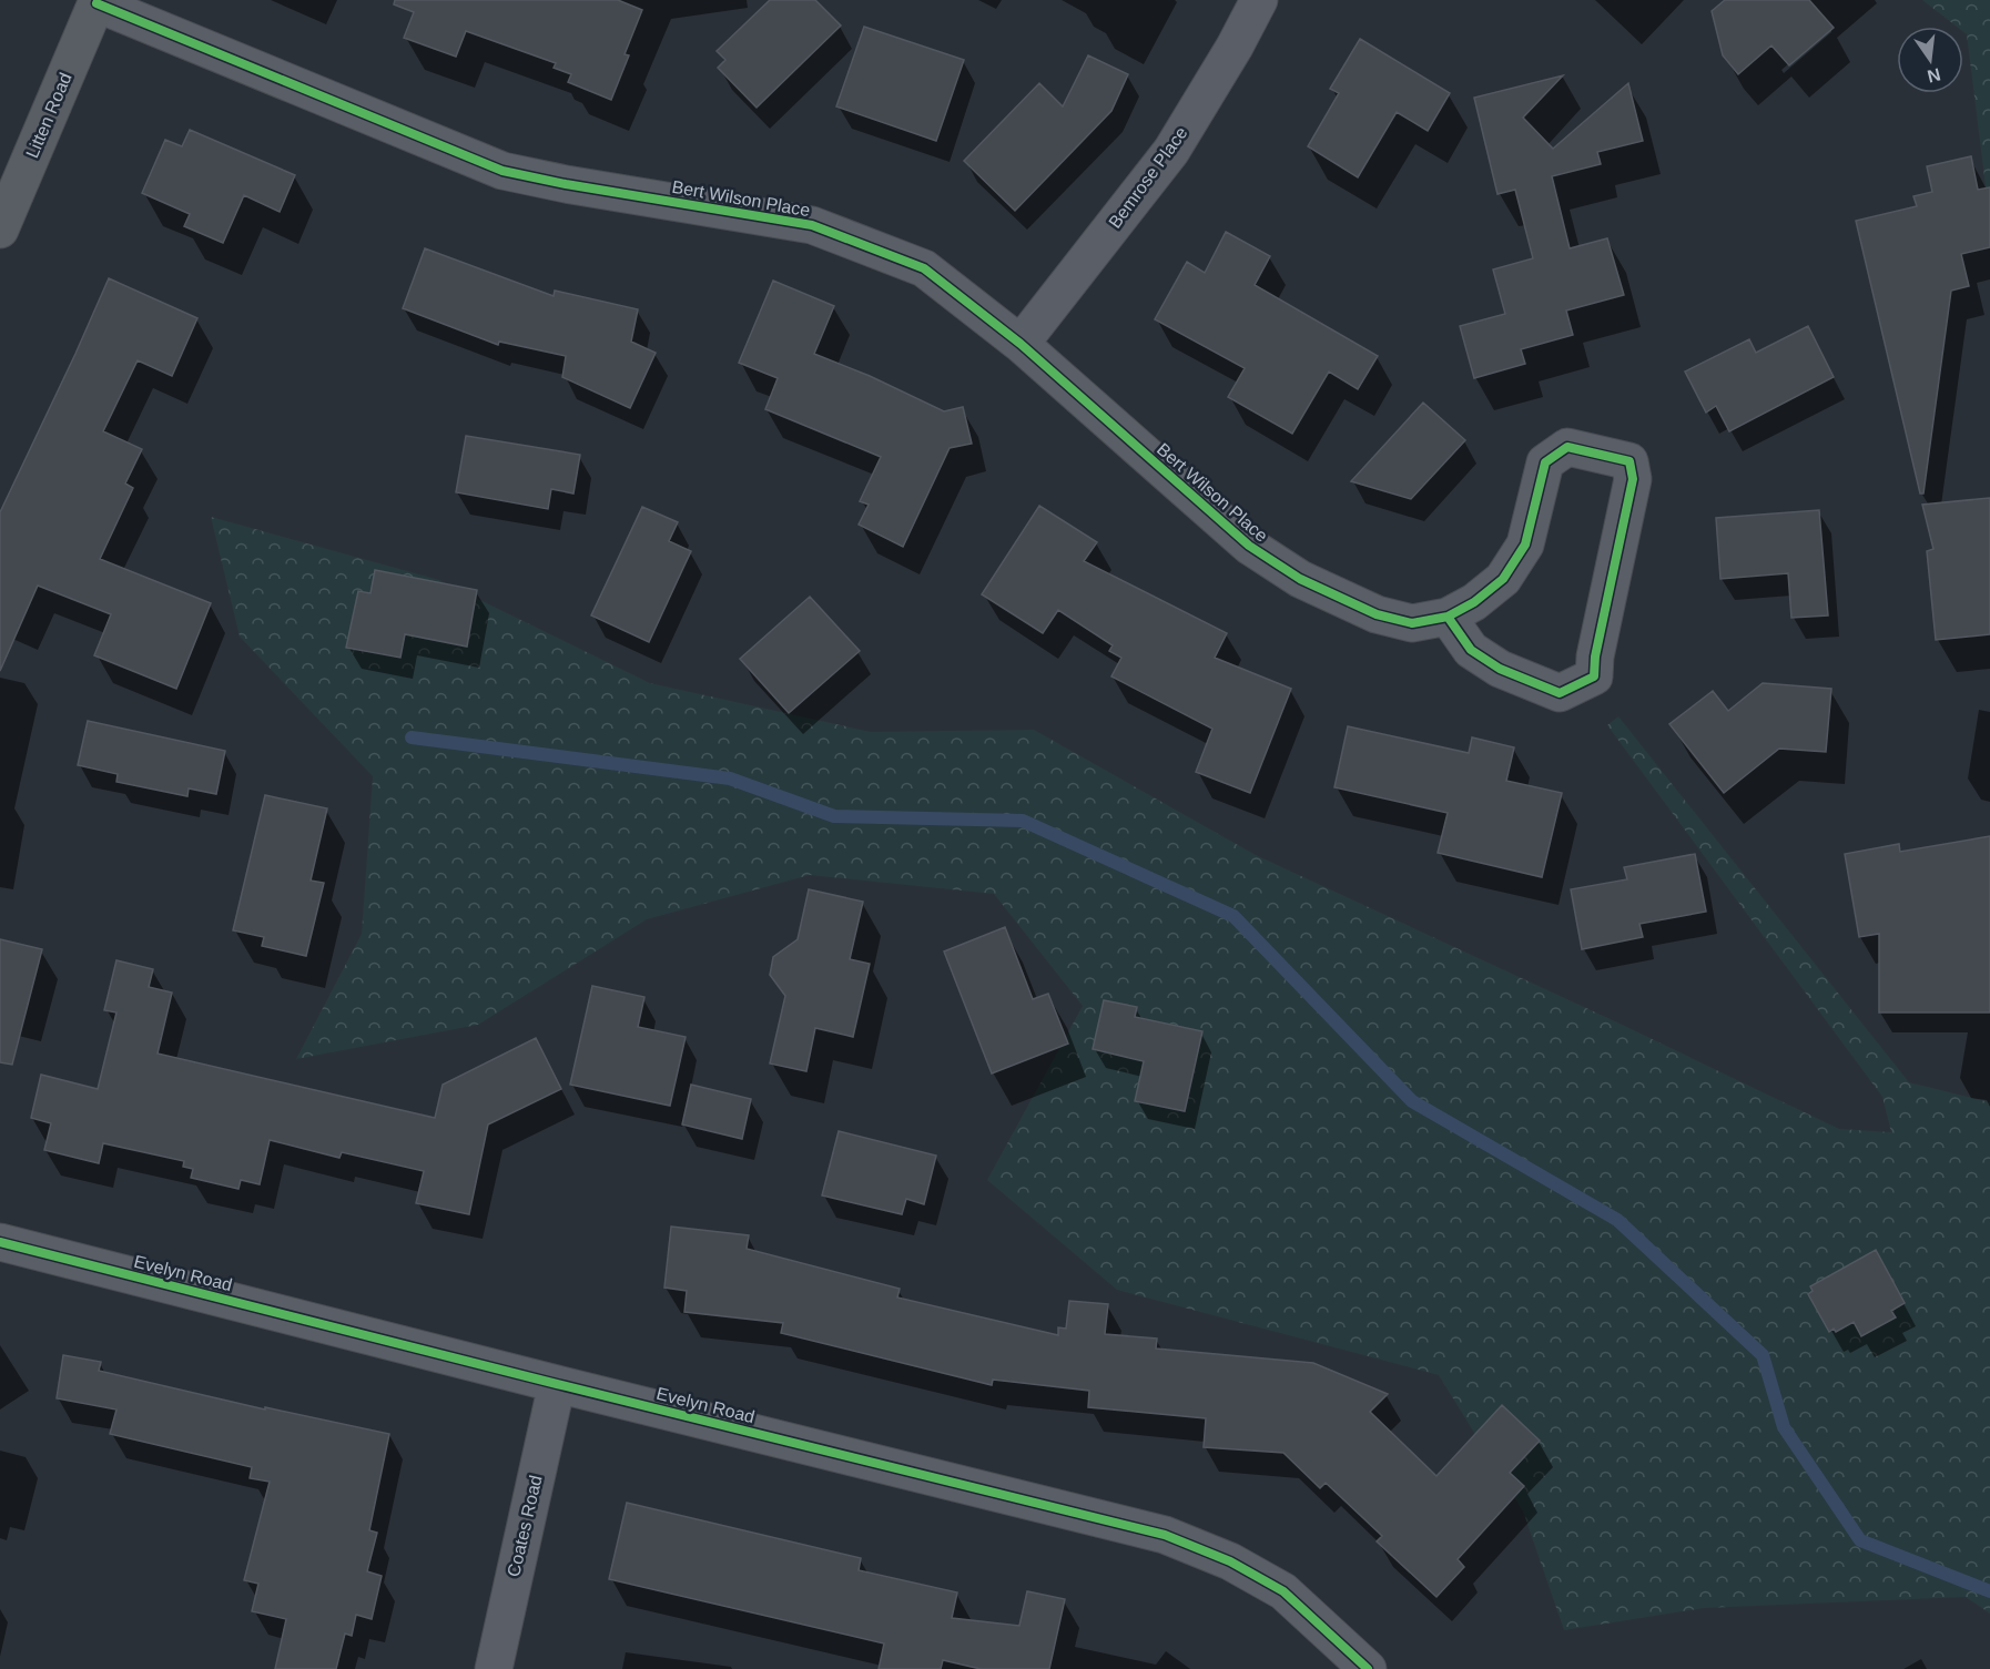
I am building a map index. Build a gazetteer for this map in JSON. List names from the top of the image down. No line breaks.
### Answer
{"streets":{"street":["Litten Road","Bemrose Place","Bert Wilson Place","Evelyn Road","Coates Road"]},"crossings":[["Litten Road","Bert Wilson Place"],["Bemrose Place","Bert Wilson Place"],["Evelyn Road","Coates Road"]],"north":"bottom"}
